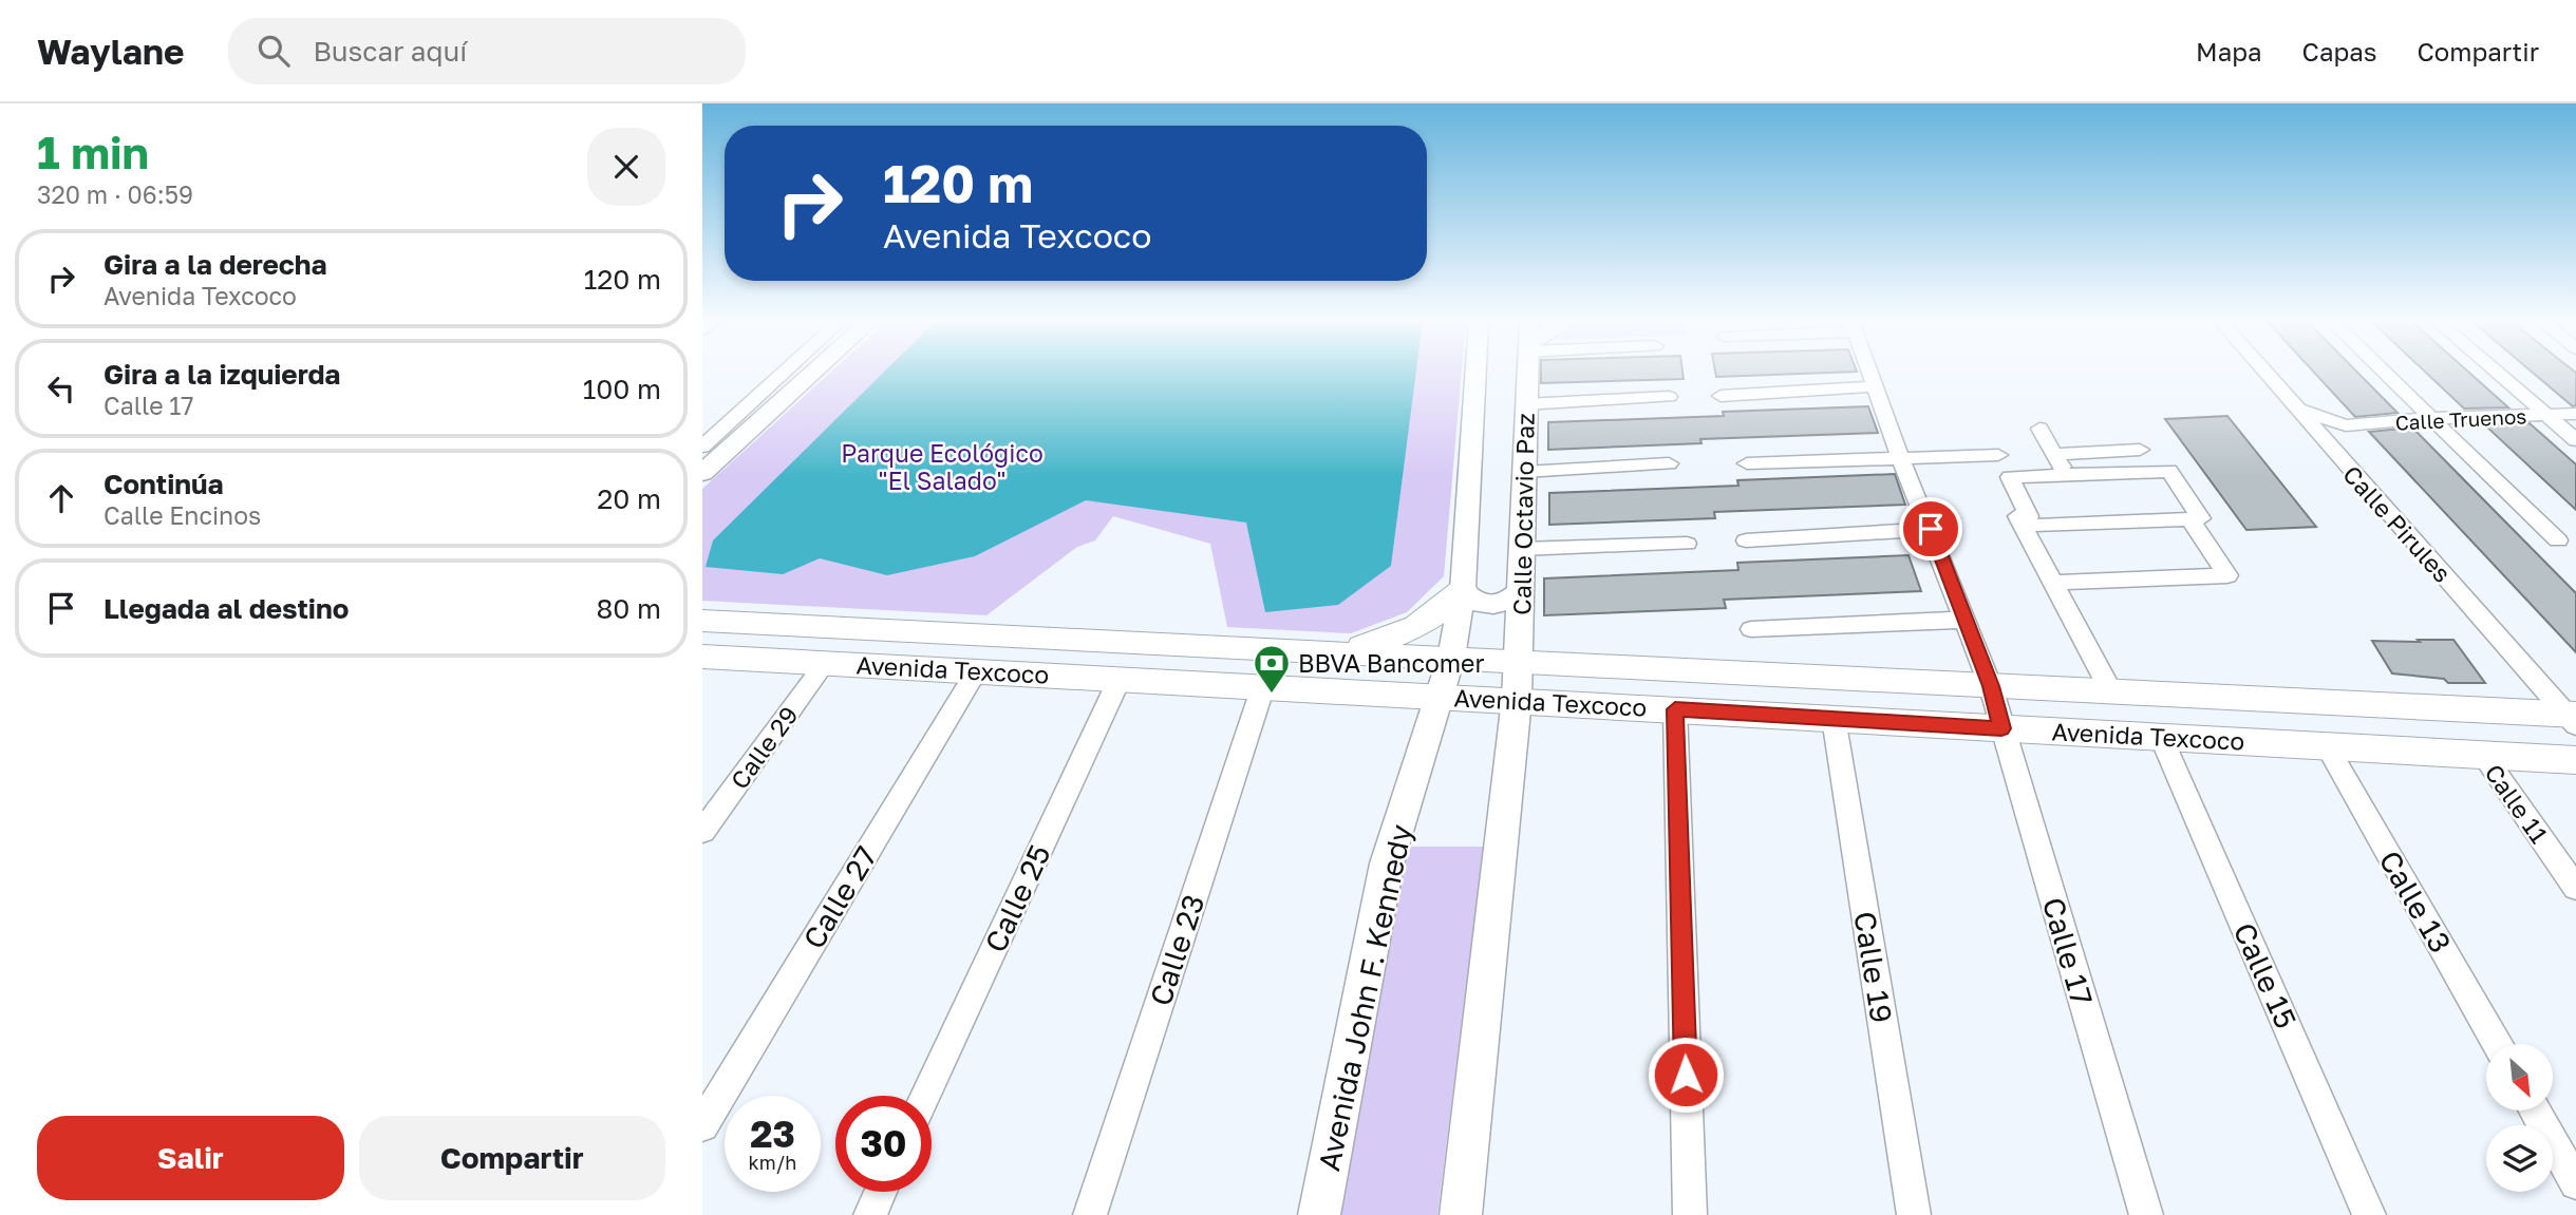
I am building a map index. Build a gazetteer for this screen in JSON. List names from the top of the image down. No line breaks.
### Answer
{"streets":{"main road":["Avenida Texcoco"],"street":["Calle Truenos","Calle Octavio Paz","Calle Pirules","Calle 29","Calle 11","Calle 27","Calle 25","Calle 13","Calle 23","Calle 17","Calle 19","Calle 15","Avenida John F. Kennedy"]},"crossings":[["Calle Truenos","Calle Pirules"],["Calle Octavio Paz","Avenida Texcoco"],["Calle Pirules","Avenida Texcoco"],["Avenida Texcoco","Calle 29"],["Avenida Texcoco","Calle 11"],["Avenida Texcoco","Calle 27"],["Avenida Texcoco","Calle 25"],["Avenida Texcoco","Calle 13"],["Avenida Texcoco","Calle 23"],["Avenida Texcoco","Calle 17"],["Avenida Texcoco","Calle 19"],["Avenida Texcoco","Calle 15"],["Avenida Texcoco","Avenida John F. Kennedy"]],"parks":["Parque Ecológico \"El Salado\""],"places":{"bank":["BBVA Bancomer"]},"north":"bottom right","page":{"header":"Waylane","search":"Buscar aquí","nav":["Mapa","Capas","Compartir"],"heading":["1 min","320 m · 06:59"],"turn":["120 m","Avenida Texcoco"],"list":[{"name":"Gira a la derecha","note":"Avenida Texcoco","value":"120 m"},{"name":"Gira a la izquierda","note":"Calle 17","value":"100 m"},{"name":"Continúa","note":"Calle Encinos","value":"20 m"},{"name":"Llegada al destino","value":"80 m"}],"speed":"23 km/h","limit":"30","buttons":["Salir","Compartir"]}}
